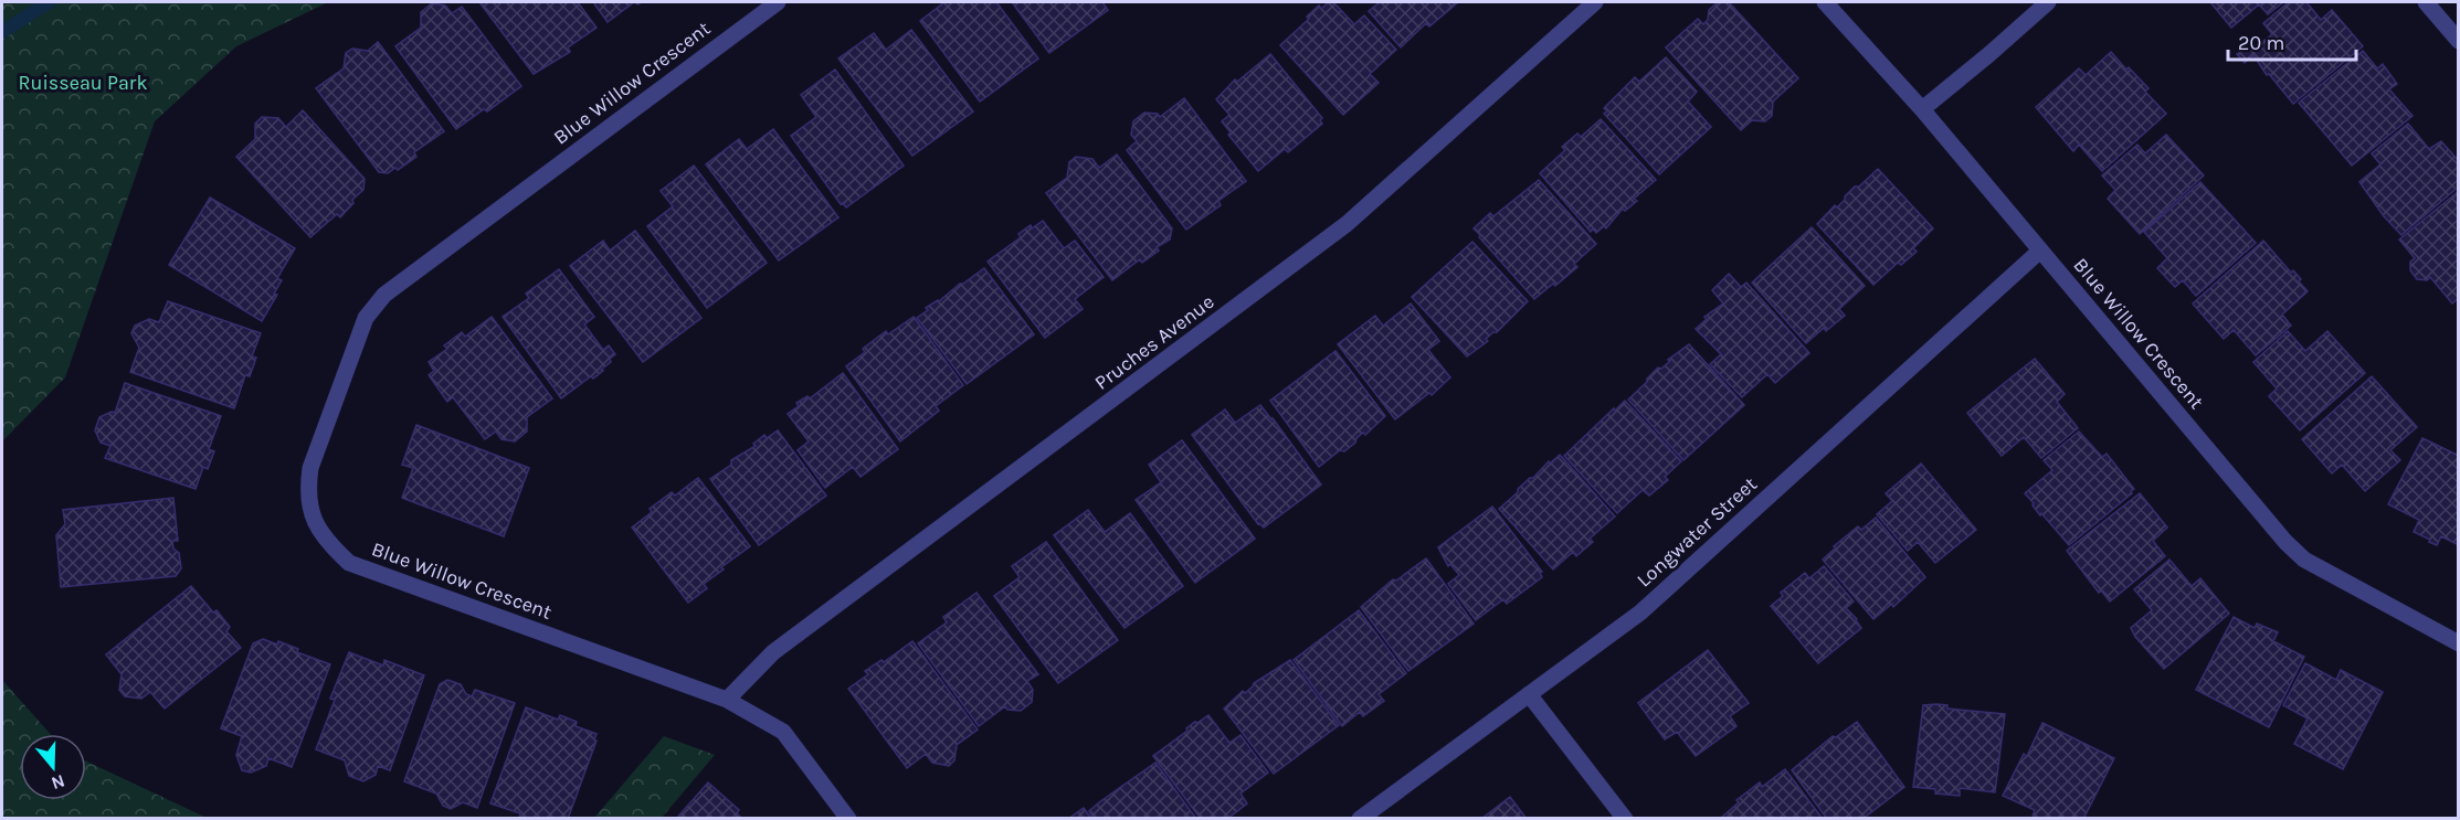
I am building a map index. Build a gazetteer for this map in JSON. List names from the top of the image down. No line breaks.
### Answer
{"streets":{"street":["Blue Willow Crescent","Pruches Avenue","Longwater Street"]},"crossings":[["Blue Willow Crescent","Pruches Avenue"],["Blue Willow Crescent","Longwater Street"]],"parks":["Ruisseau Park"],"scale_bar":"20 m","north":"bottom"}
